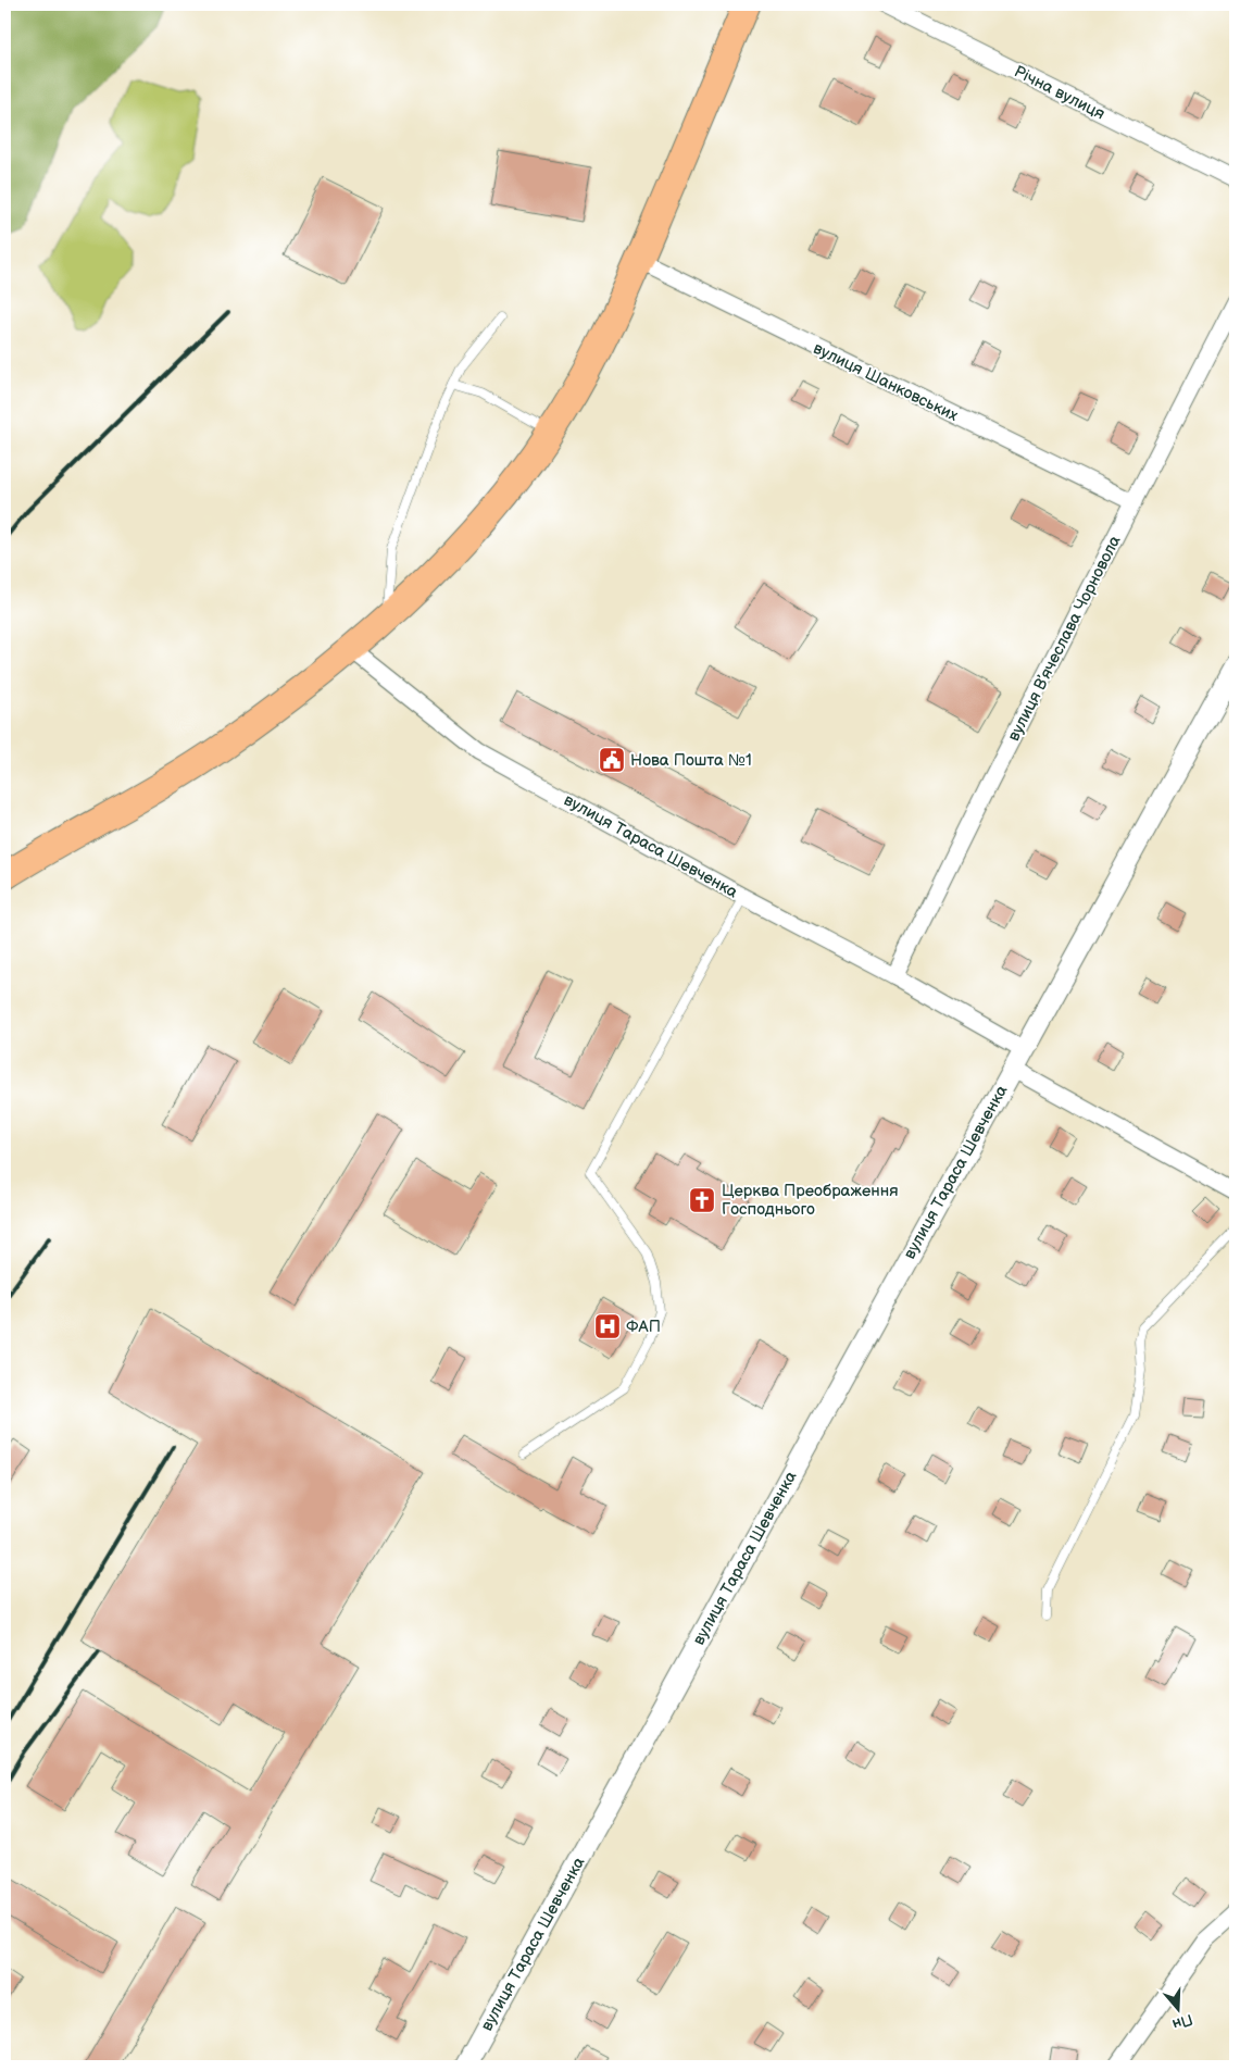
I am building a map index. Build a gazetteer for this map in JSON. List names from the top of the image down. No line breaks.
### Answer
{"streets":{"street":["Річна вулиця","вулиця Шанковських","вулиця Вʼячеслава Чорновола","вулиця Тараса Шевченка"]},"crossings":[["вулиця Шанковських","вулиця Вʼячеслава Чорновола"],["вулиця Вʼячеслава Чорновола","вулиця Тараса Шевченка"]],"places":{"public building":["Нова Пошта №1"],"church":["Церква Преображення Господнього"],"hospital":["ФАП"]},"north":"bottom"}
